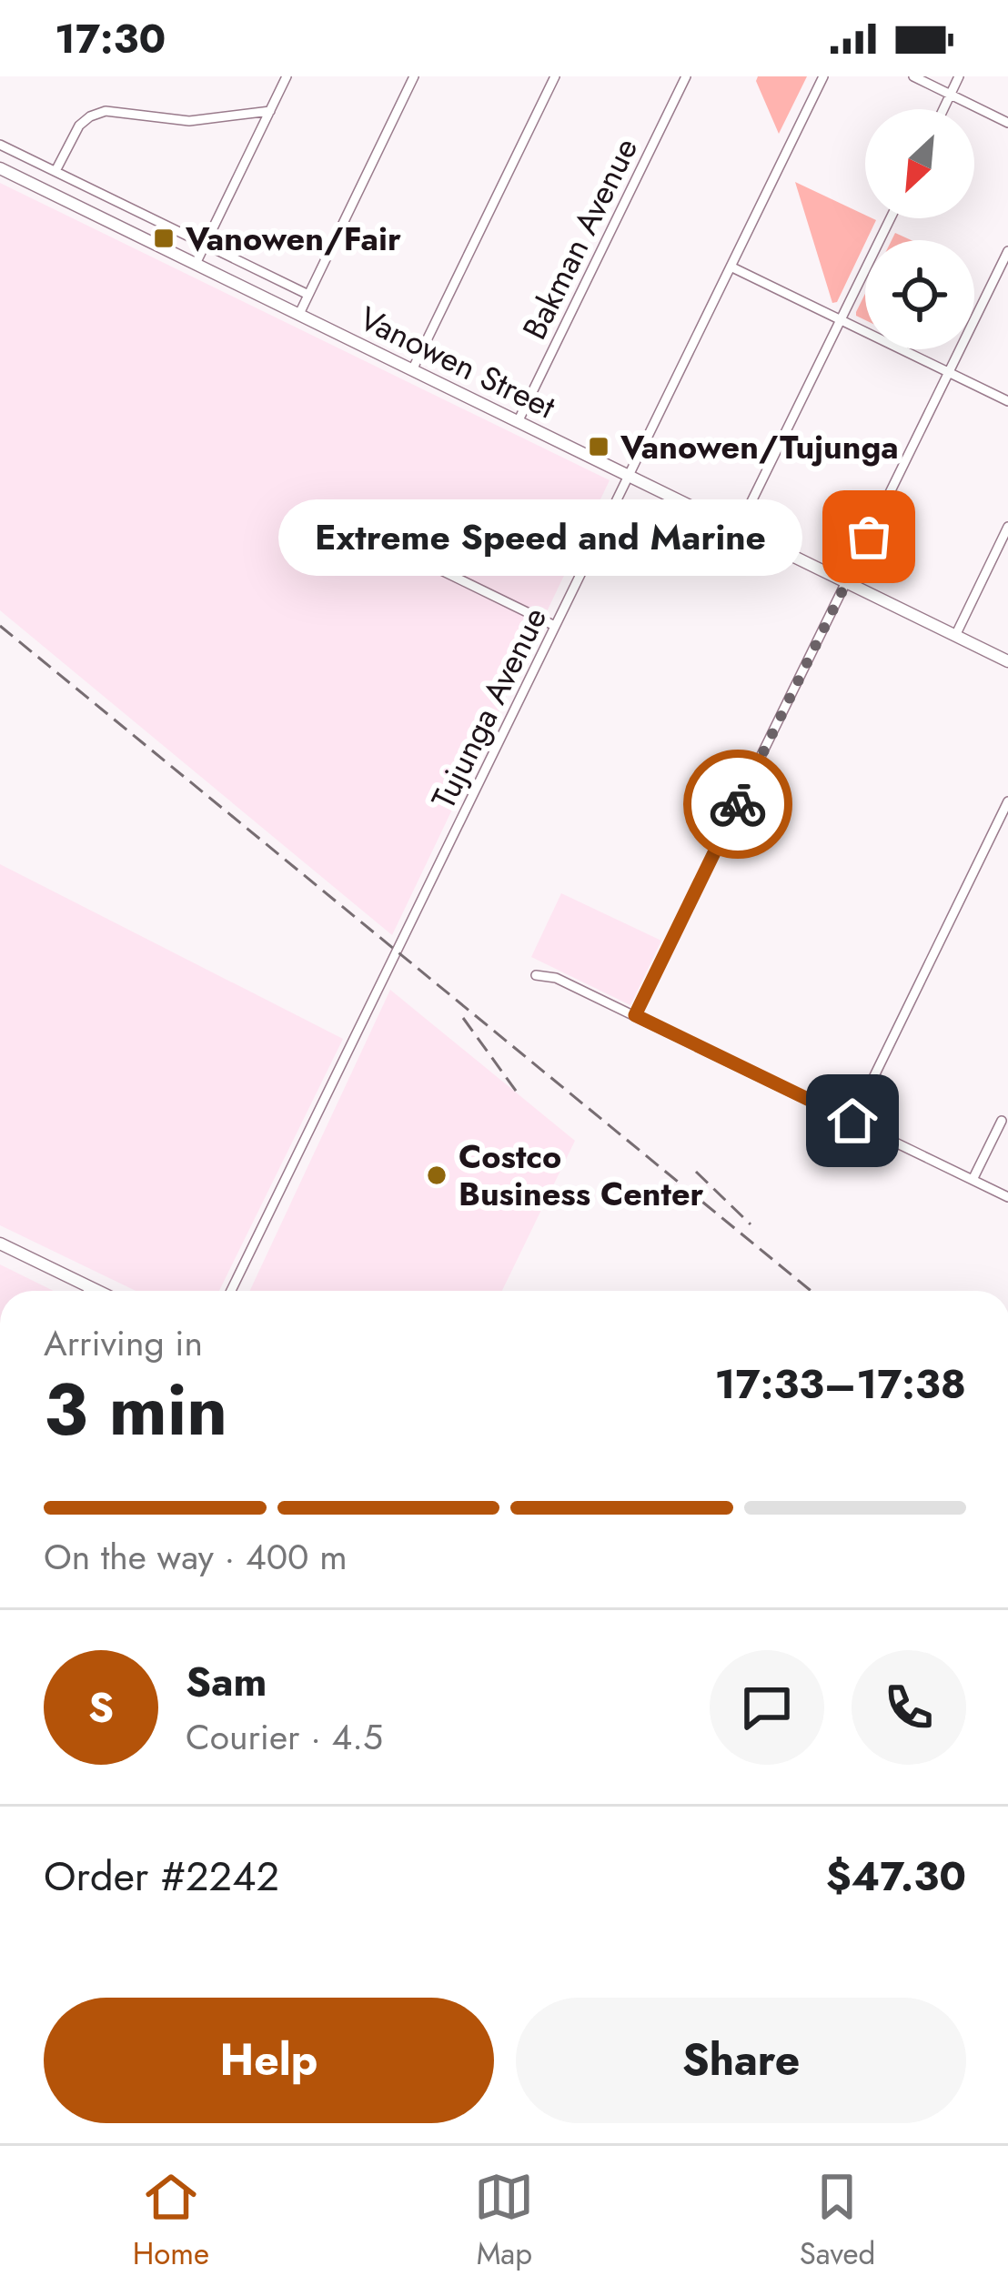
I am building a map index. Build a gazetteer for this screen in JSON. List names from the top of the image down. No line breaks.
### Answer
{"streets":{"main road":["Vanowen Street"],"street":["Bakman Avenue","Tujunga Avenue"]},"crossings":[["Bakman Avenue","Vanowen Street"],["Vanowen Street","Tujunga Avenue"]],"places":{"transit":["Vanowen/Fair","Vanowen/Tujunga"],"other":["Extreme Speed and Marine","Costco Business Center"]},"north":"bottom left","page":{"status":"17:30","bubble":"Extreme Speed and Marine","heading":["3 min","Arriving in","17:33–17:38"],"panel":["Sam","Courier · 4.5","Order #2242","$47.30"],"bar":"On the way · 400 m","round":"S","buttons":["Help","Share"],"tabs":["Home","Map","Saved"]}}
